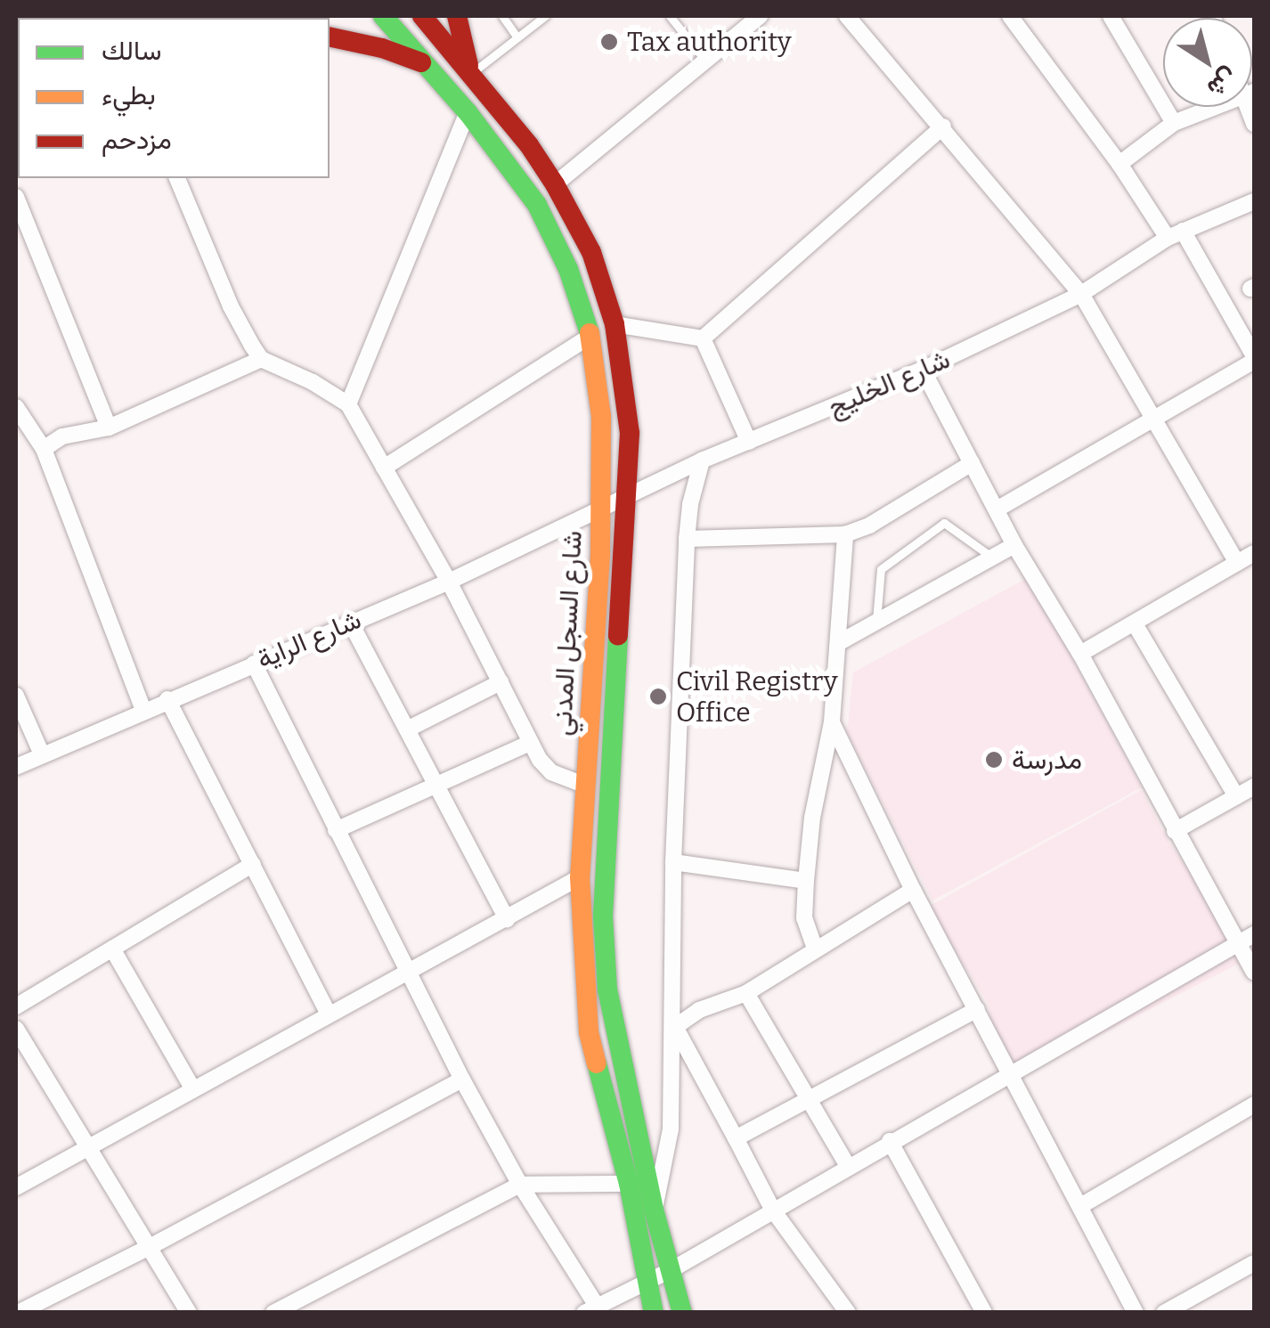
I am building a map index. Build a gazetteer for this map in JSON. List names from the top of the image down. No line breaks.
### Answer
{"streets":{"street":["شارع الخليج","شارع السجل المدني","شارع الراية"]},"crossings":[["شارع الخليج","شارع السجل المدني"],["شارع الخليج","شارع الراية"],["شارع السجل المدني","شارع الراية"]],"places":["Tax authority","Civil Registry Office","مدرسة"],"legend":["سالك","بطيء","مزدحم"],"north":"bottom right"}
